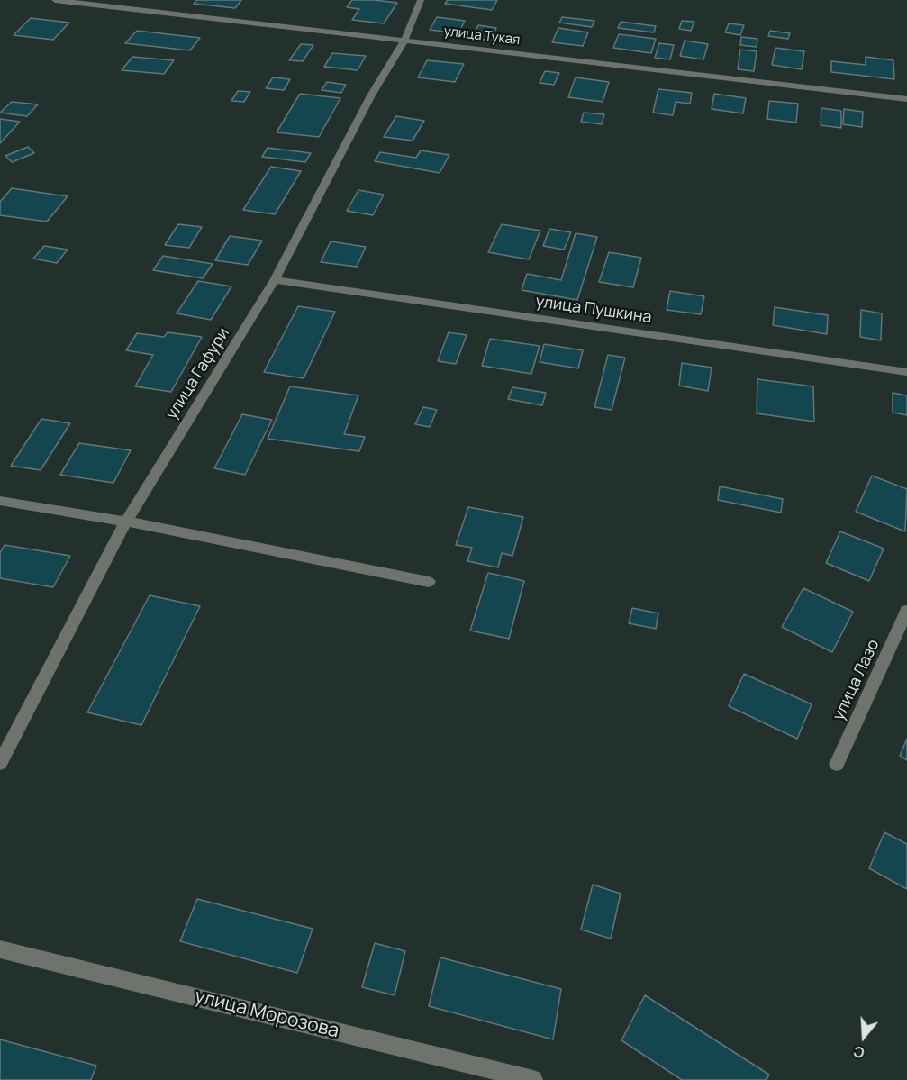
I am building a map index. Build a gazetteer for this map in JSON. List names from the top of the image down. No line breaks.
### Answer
{"streets":{"street":["улица Тукая","улица Пушкина","улица Гафури","улица Лазо","улица Морозова"]},"crossings":[["улица Тукая","улица Гафури"],["улица Пушкина","улица Гафури"]],"north":"bottom"}
